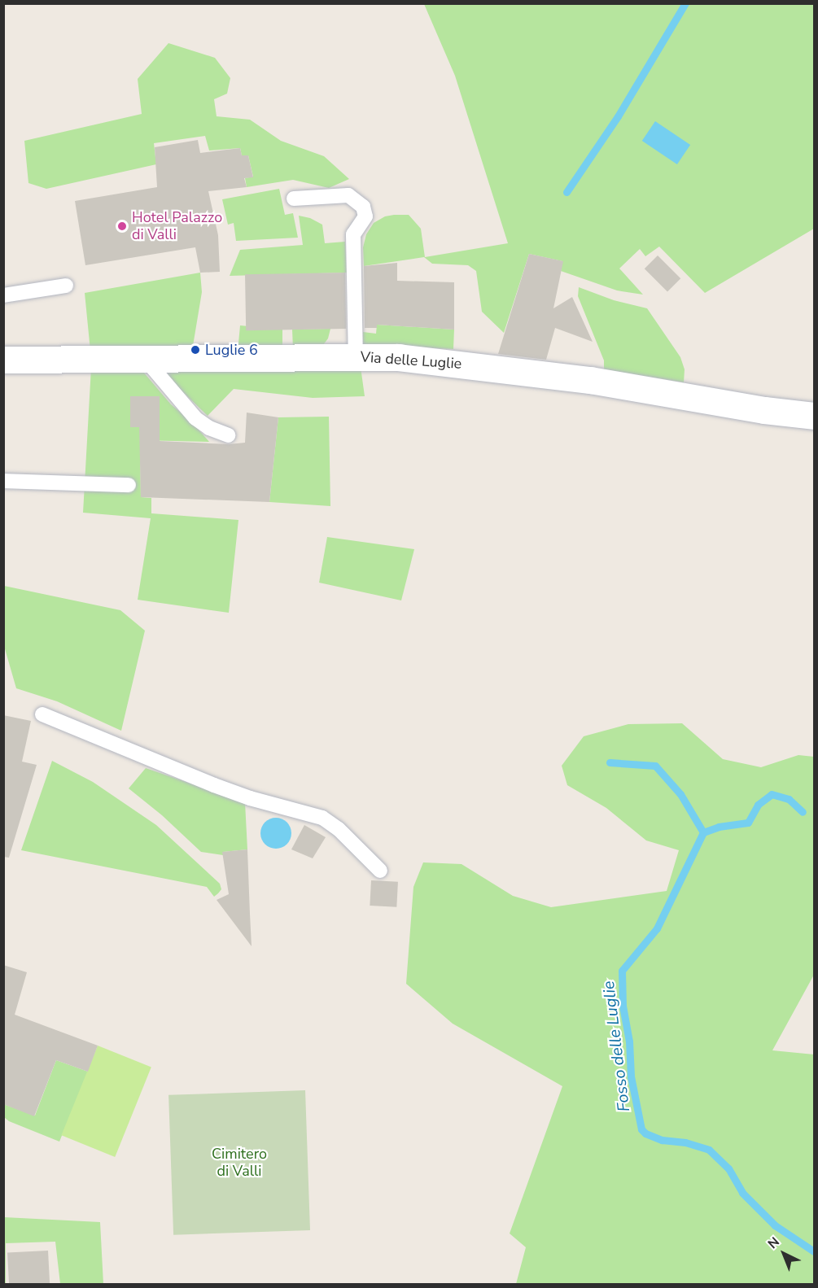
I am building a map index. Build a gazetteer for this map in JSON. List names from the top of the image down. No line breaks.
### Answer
{"streets":{"street":["Via delle Luglie"]},"water":["Fosso delle Luglie"],"parks":["Cimitero di Valli"],"places":["Hotel Palazzo di Valli","Luglie 6"],"north":"top left"}
